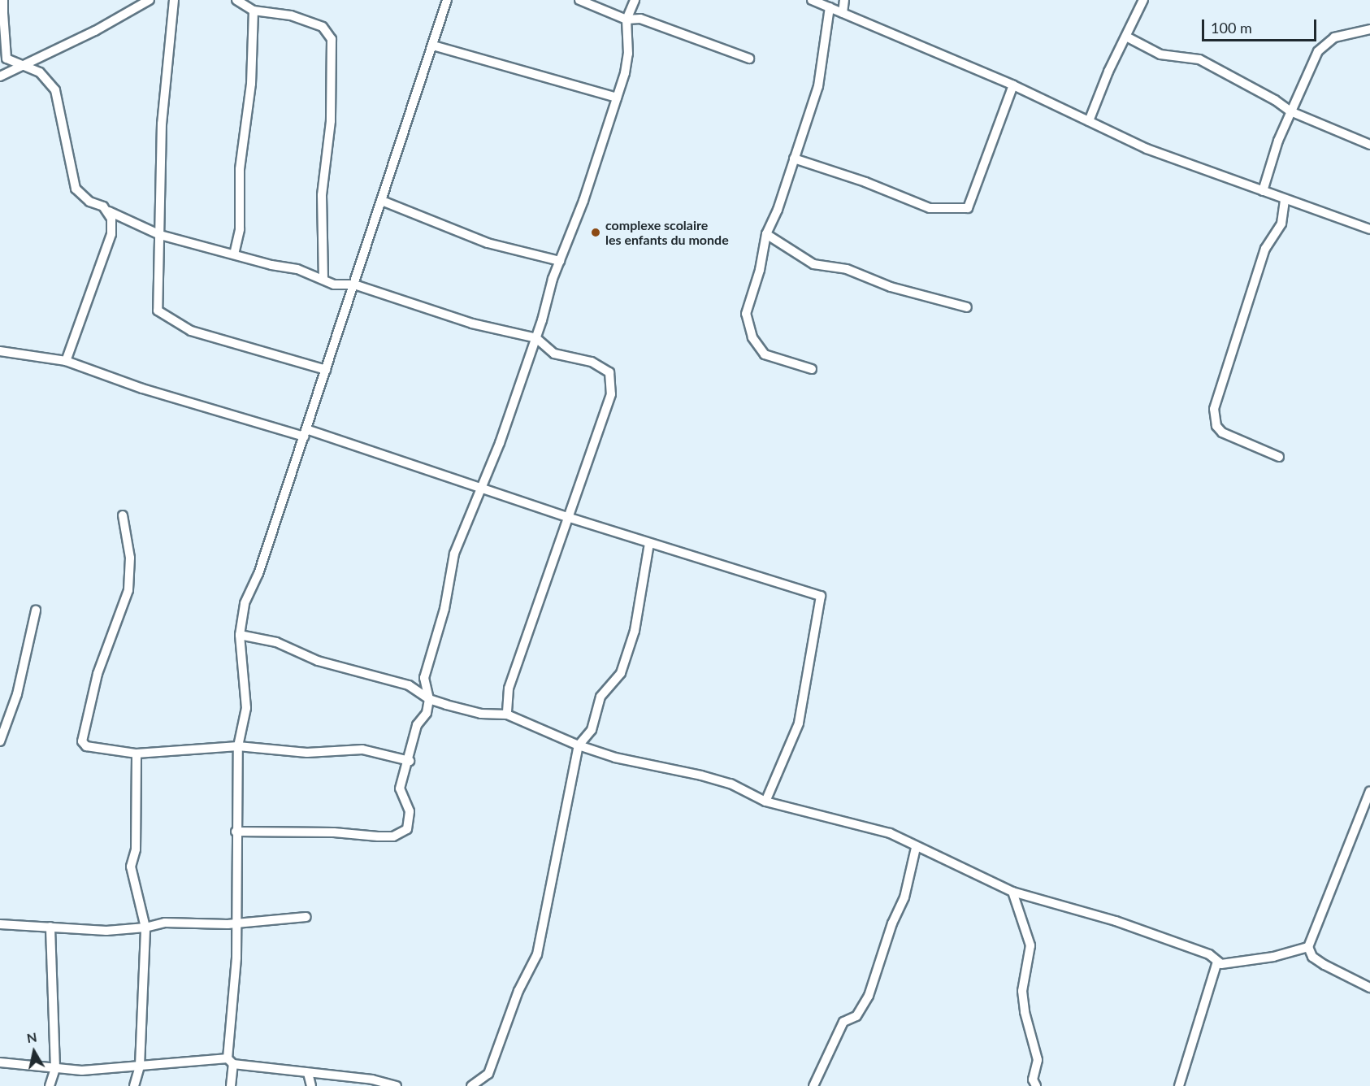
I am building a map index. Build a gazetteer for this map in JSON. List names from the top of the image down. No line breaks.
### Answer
{"places":["complexe scolaire les enfants du monde"],"scale_bar":"100 m","north":"top"}
